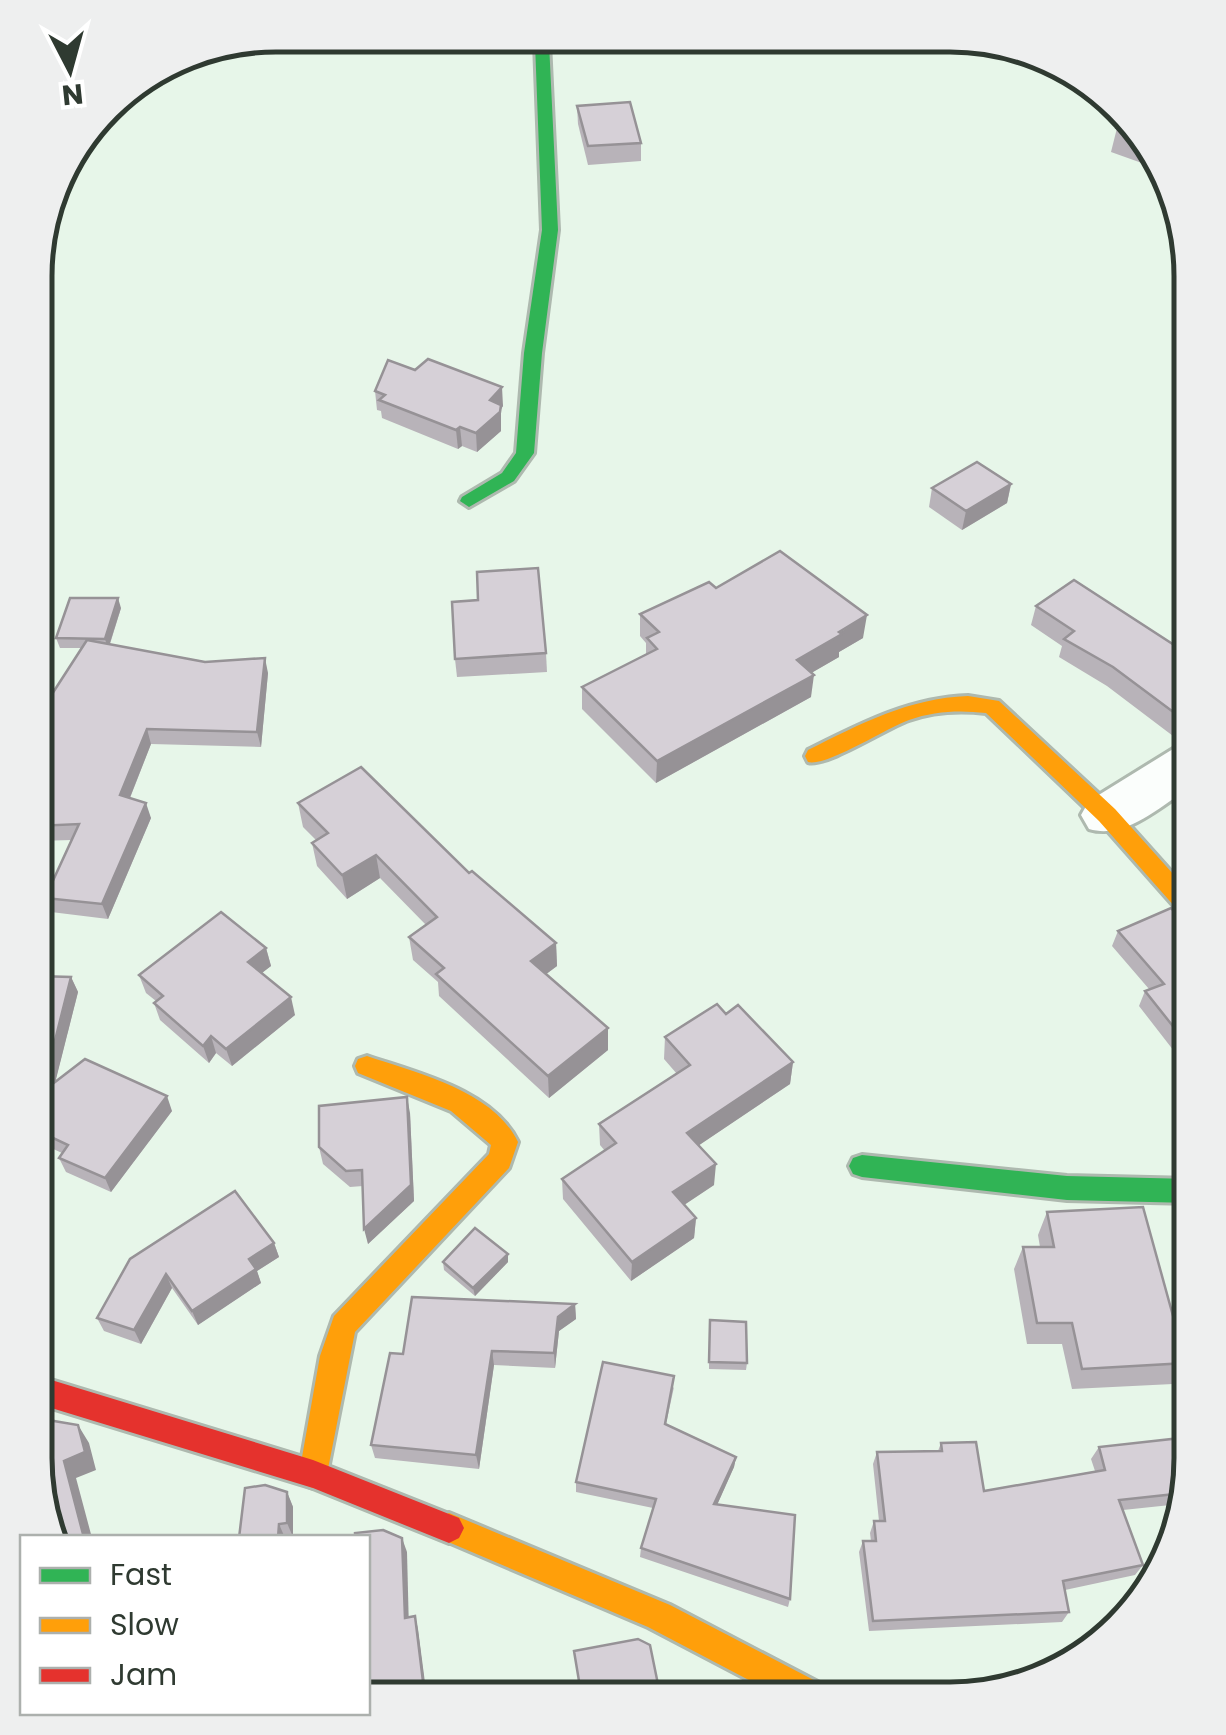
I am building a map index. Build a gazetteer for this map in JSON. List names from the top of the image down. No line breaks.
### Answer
{"legend":["Fast","Slow","Jam"],"north":"bottom"}
